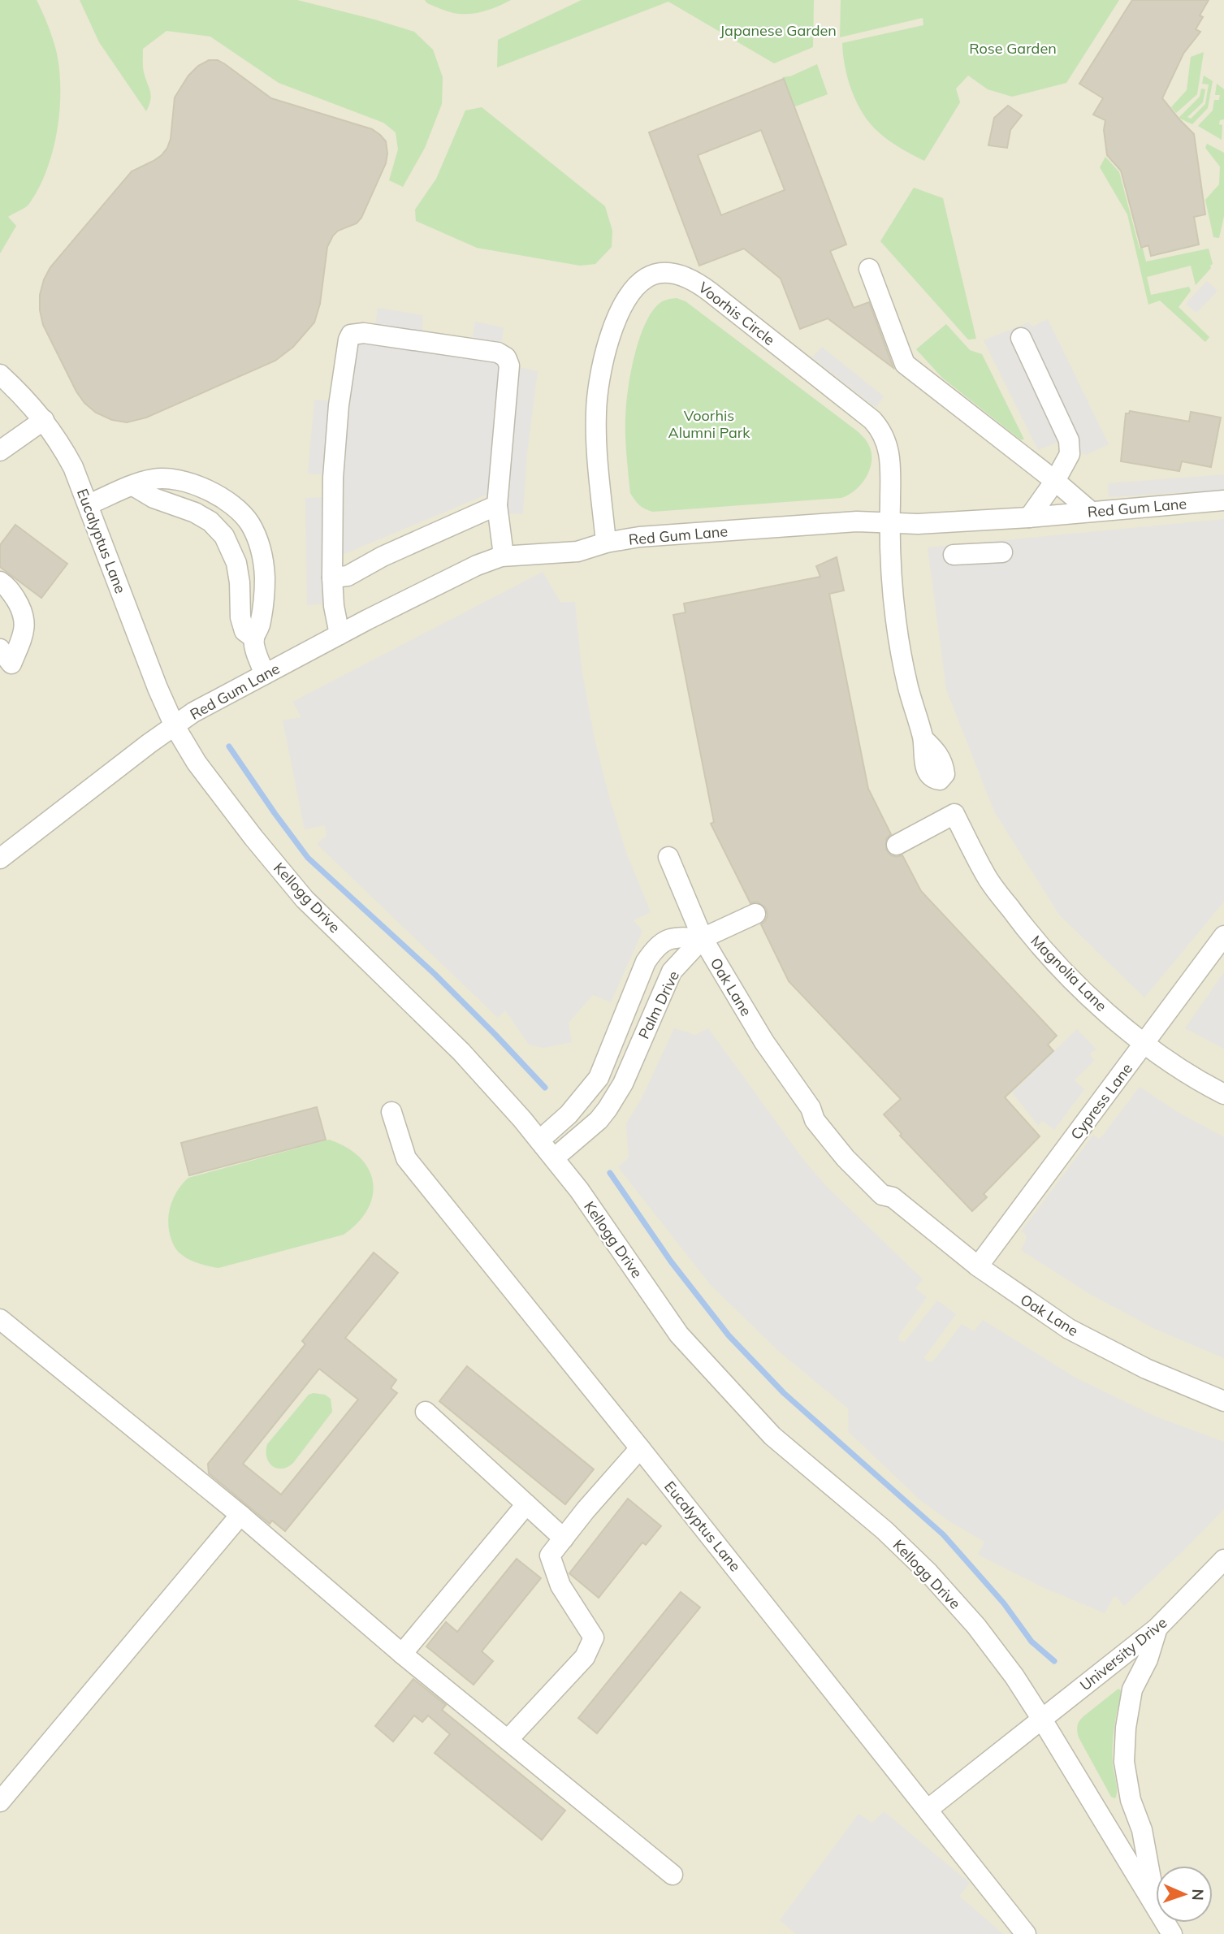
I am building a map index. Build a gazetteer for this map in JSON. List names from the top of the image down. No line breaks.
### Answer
{"streets":{"street":["Voorhis Circle","Red Gum Lane","Eucalyptus Lane","Kellogg Drive","Magnolia Lane","Oak Lane","Palm Drive","Cypress Lane","University Drive"]},"crossings":[["Voorhis Circle","Red Gum Lane"],["Red Gum Lane","Eucalyptus Lane"],["Red Gum Lane","Kellogg Drive"],["Eucalyptus Lane","Kellogg Drive"],["Eucalyptus Lane","University Drive"],["Kellogg Drive","Palm Drive"],["Kellogg Drive","University Drive"],["Magnolia Lane","Cypress Lane"],["Oak Lane","Palm Drive"],["Oak Lane","Cypress Lane"]],"parks":["Japanese Garden","Rose Garden","Voorhis Alumni Park"],"north":"right"}
